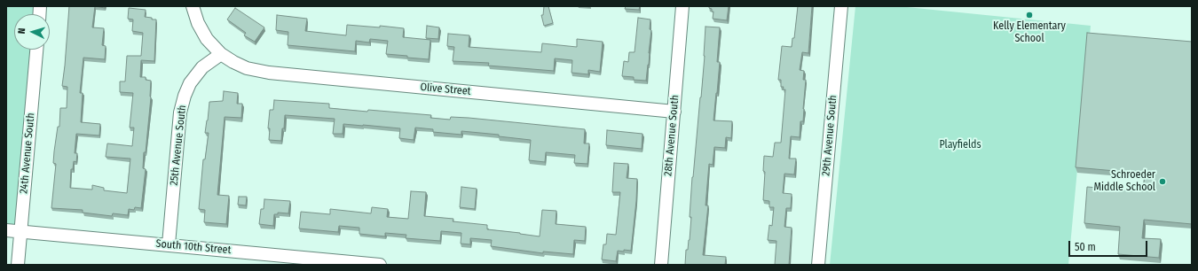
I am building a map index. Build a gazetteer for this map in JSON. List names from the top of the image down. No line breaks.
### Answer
{"streets":{"street":["Olive Street","28th Avenue South","29th Avenue South","25th Avenue South","24th Avenue South","South 10th Street"]},"crossings":[["Olive Street","28th Avenue South"],["Olive Street","25th Avenue South"],["25th Avenue South","South 10th Street"],["24th Avenue South","South 10th Street"]],"parks":["Playfields"],"places":["Kelly Elementary School","Schroeder Middle School"],"scale_bar":"50 m","north":"left"}
